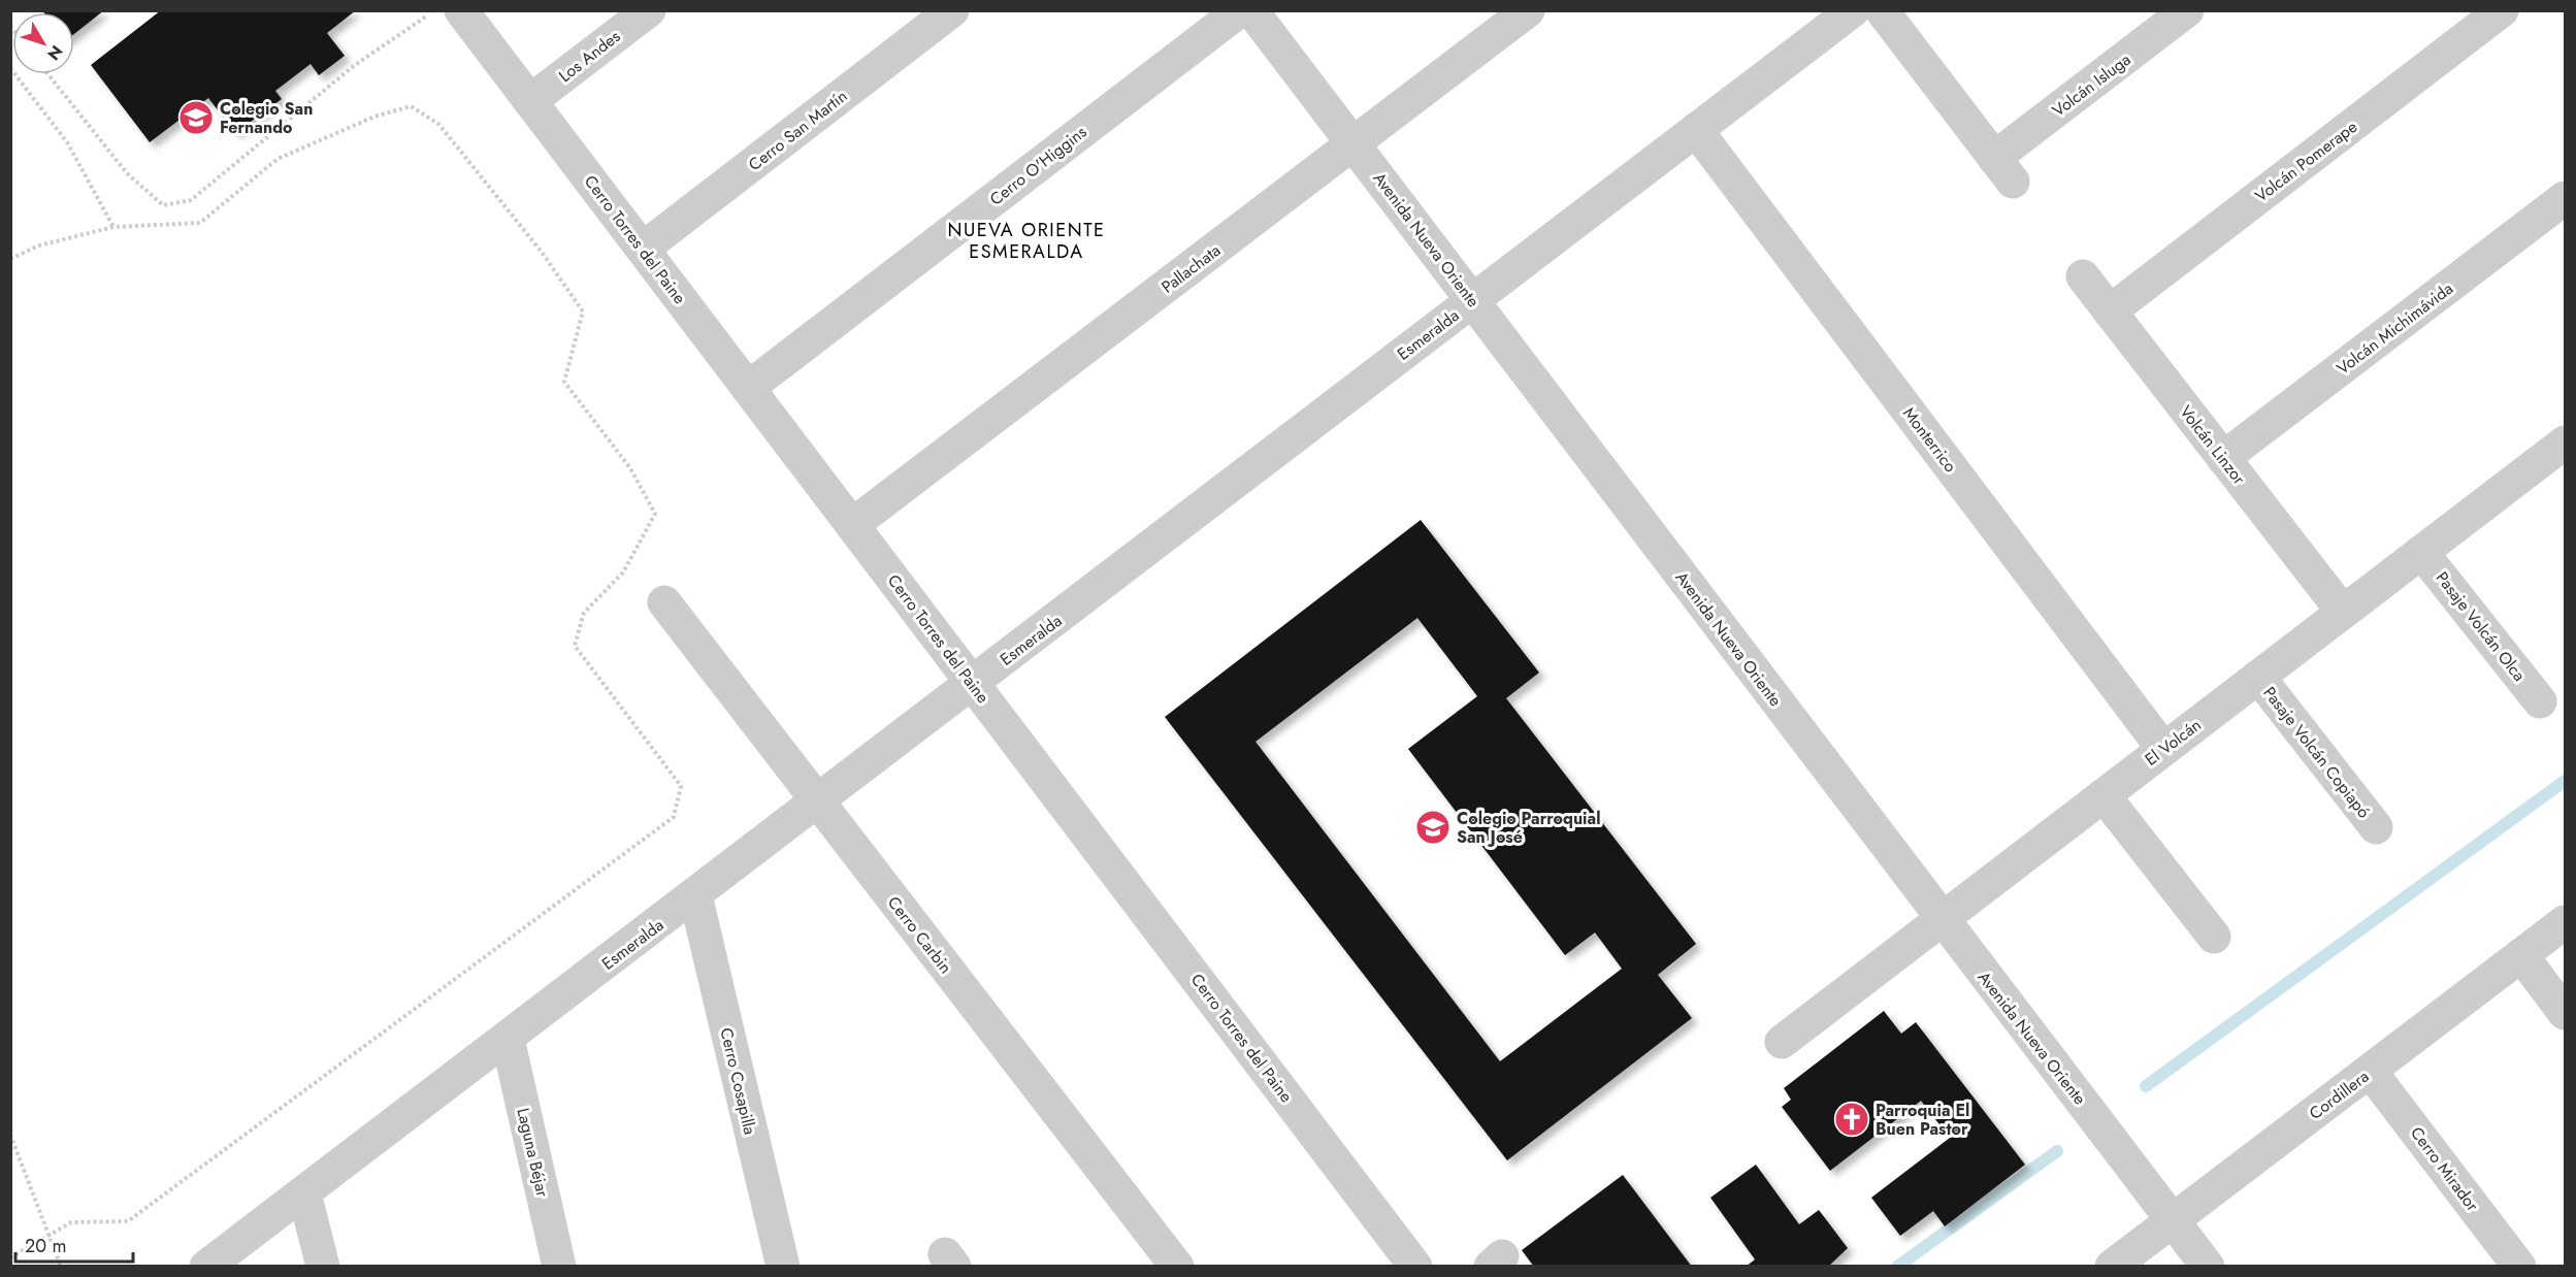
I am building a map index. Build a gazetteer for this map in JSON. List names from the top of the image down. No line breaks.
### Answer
{"streets":{"street":["Los Andes","Volcán Isluga","Cerro San Martín","Volcán Pomerape","Cerro O'Higgins","Cerro Torres del Paine","Avenida Nueva Oriente","Pallachata","Volcán Michimávida","Esmeralda","Monterrico","Volcán Linzor","Pasaje Volcán Olca","El Volcán","Pasaje Volcán Copiapó","Cerro Carbin","Cerro Cosapilla","Cordillera","Laguna Béjar","Cerro Mirador"]},"crossings":[["Los Andes","Cerro Torres del Paine"],["Cerro San Martín","Cerro Torres del Paine"],["Volcán Pomerape","Volcán Linzor"],["Cerro O'Higgins","Cerro Torres del Paine"],["Cerro Torres del Paine","Pallachata"],["Cerro Torres del Paine","Esmeralda"],["Avenida Nueva Oriente","Pallachata"],["Avenida Nueva Oriente","Esmeralda"],["Avenida Nueva Oriente","El Volcán"],["Avenida Nueva Oriente","Cordillera"],["Volcán Michimávida","Volcán Linzor"],["Esmeralda","Monterrico"],["Esmeralda","Cerro Carbin"],["Esmeralda","Cerro Cosapilla"],["Esmeralda","Laguna Béjar"],["Monterrico","El Volcán"],["Volcán Linzor","El Volcán"],["Pasaje Volcán Olca","El Volcán"],["El Volcán","Pasaje Volcán Copiapó"],["Cordillera","Cerro Mirador"]],"districts":["NUEVA ORIENTE ESMERALDA"],"places":{"school or university":["Colegio San Fernando","Colegio Parroquial San José"],"church":["Parroquia El Buen Pastor"]},"scale_bar":"20 m","north":"bottom right"}
